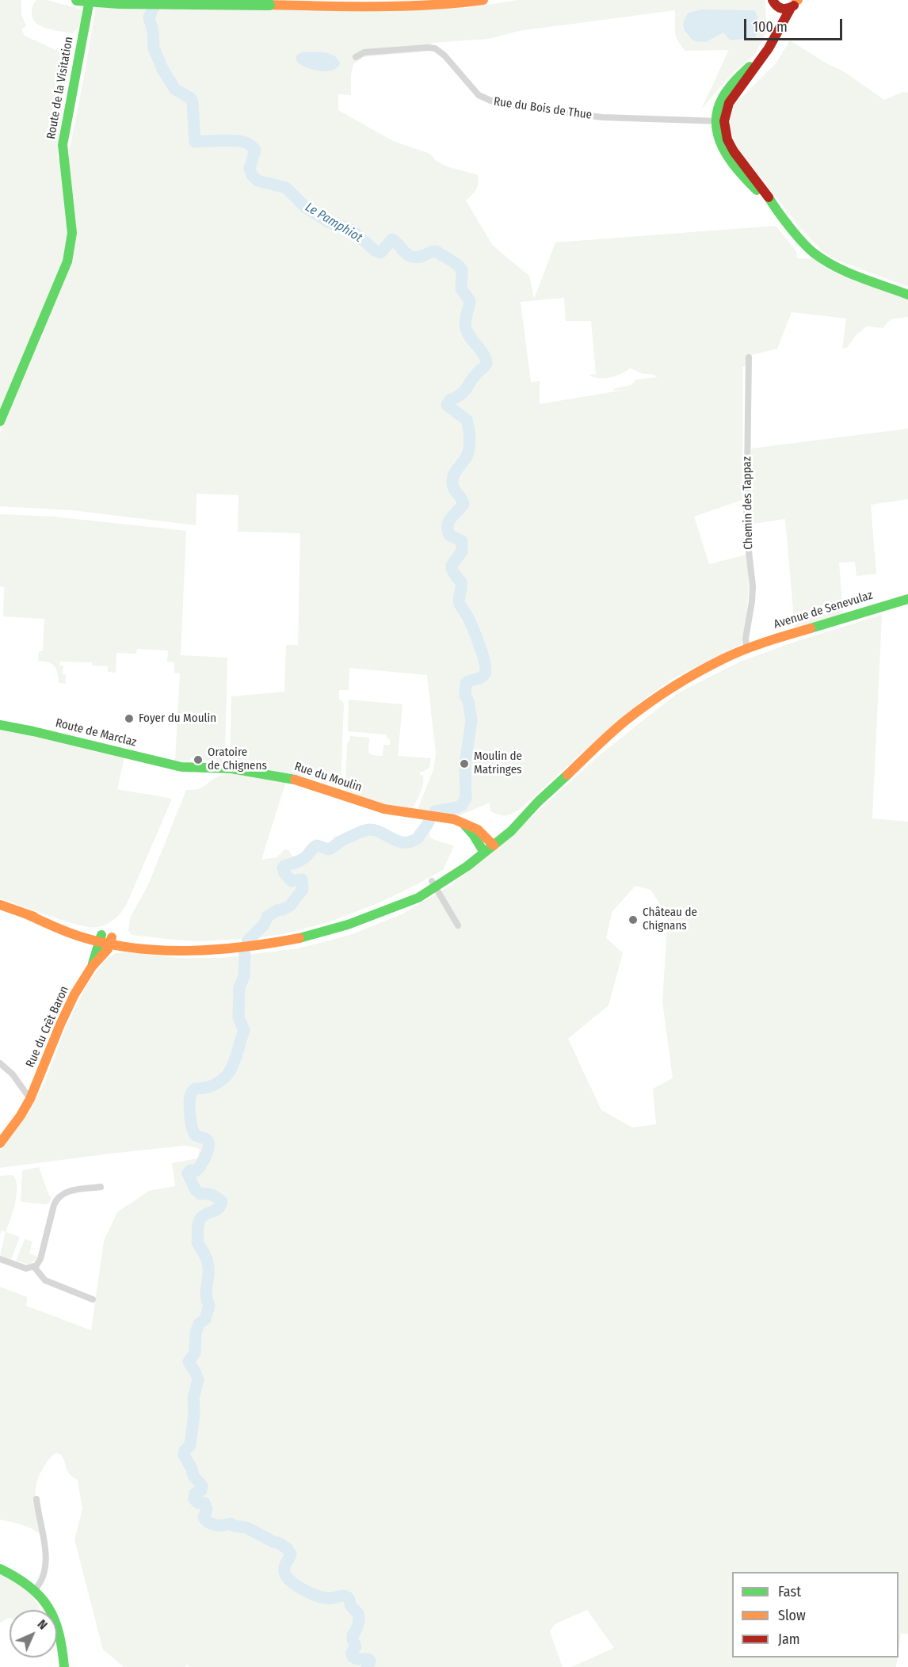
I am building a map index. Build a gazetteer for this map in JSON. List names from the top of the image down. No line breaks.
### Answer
{"streets":{"main road":["Route de la Visitation","Avenue de Senevulaz","Route de Marclaz","Rue du Moulin","Rue du Crêt Baron"],"street":["Rue du Bois de Thue","Chemin des Tappaz"]},"crossings":[["Chemin des Tappaz","Avenue de Senevulaz"],["Avenue de Senevulaz","Rue du Moulin"],["Avenue de Senevulaz","Rue du Crêt Baron"],["Route de Marclaz","Rue du Moulin"]],"water":["Le Pamphiot"],"places":["Foyer du Moulin","Oratoire de Chignens","Moulin de Matringes","Château de Chignans"],"legend":["Fast","Slow","Jam"],"scale_bar":"100 m","north":"top right"}
